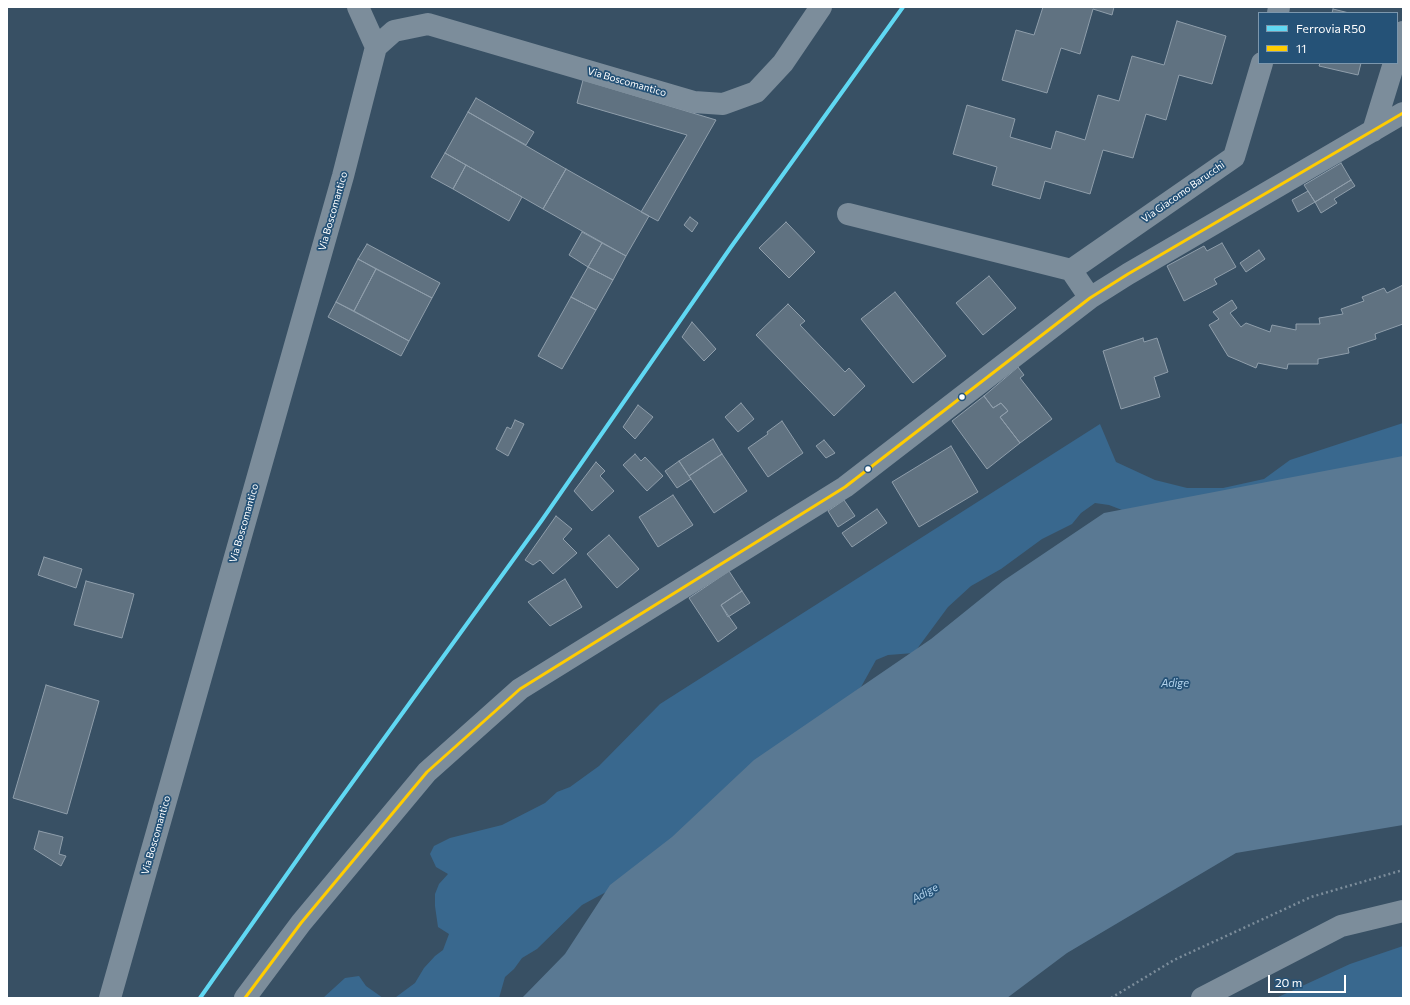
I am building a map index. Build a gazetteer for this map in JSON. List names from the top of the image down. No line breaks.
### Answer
{"streets":{"street":["Via Boscomantico","Via Giacomo Barucchi"]},"water":["Adige"],"lines":["rail line R50","transit line 11"],"legend":["Ferrovia R50","11"],"scale_bar":"20 m"}
